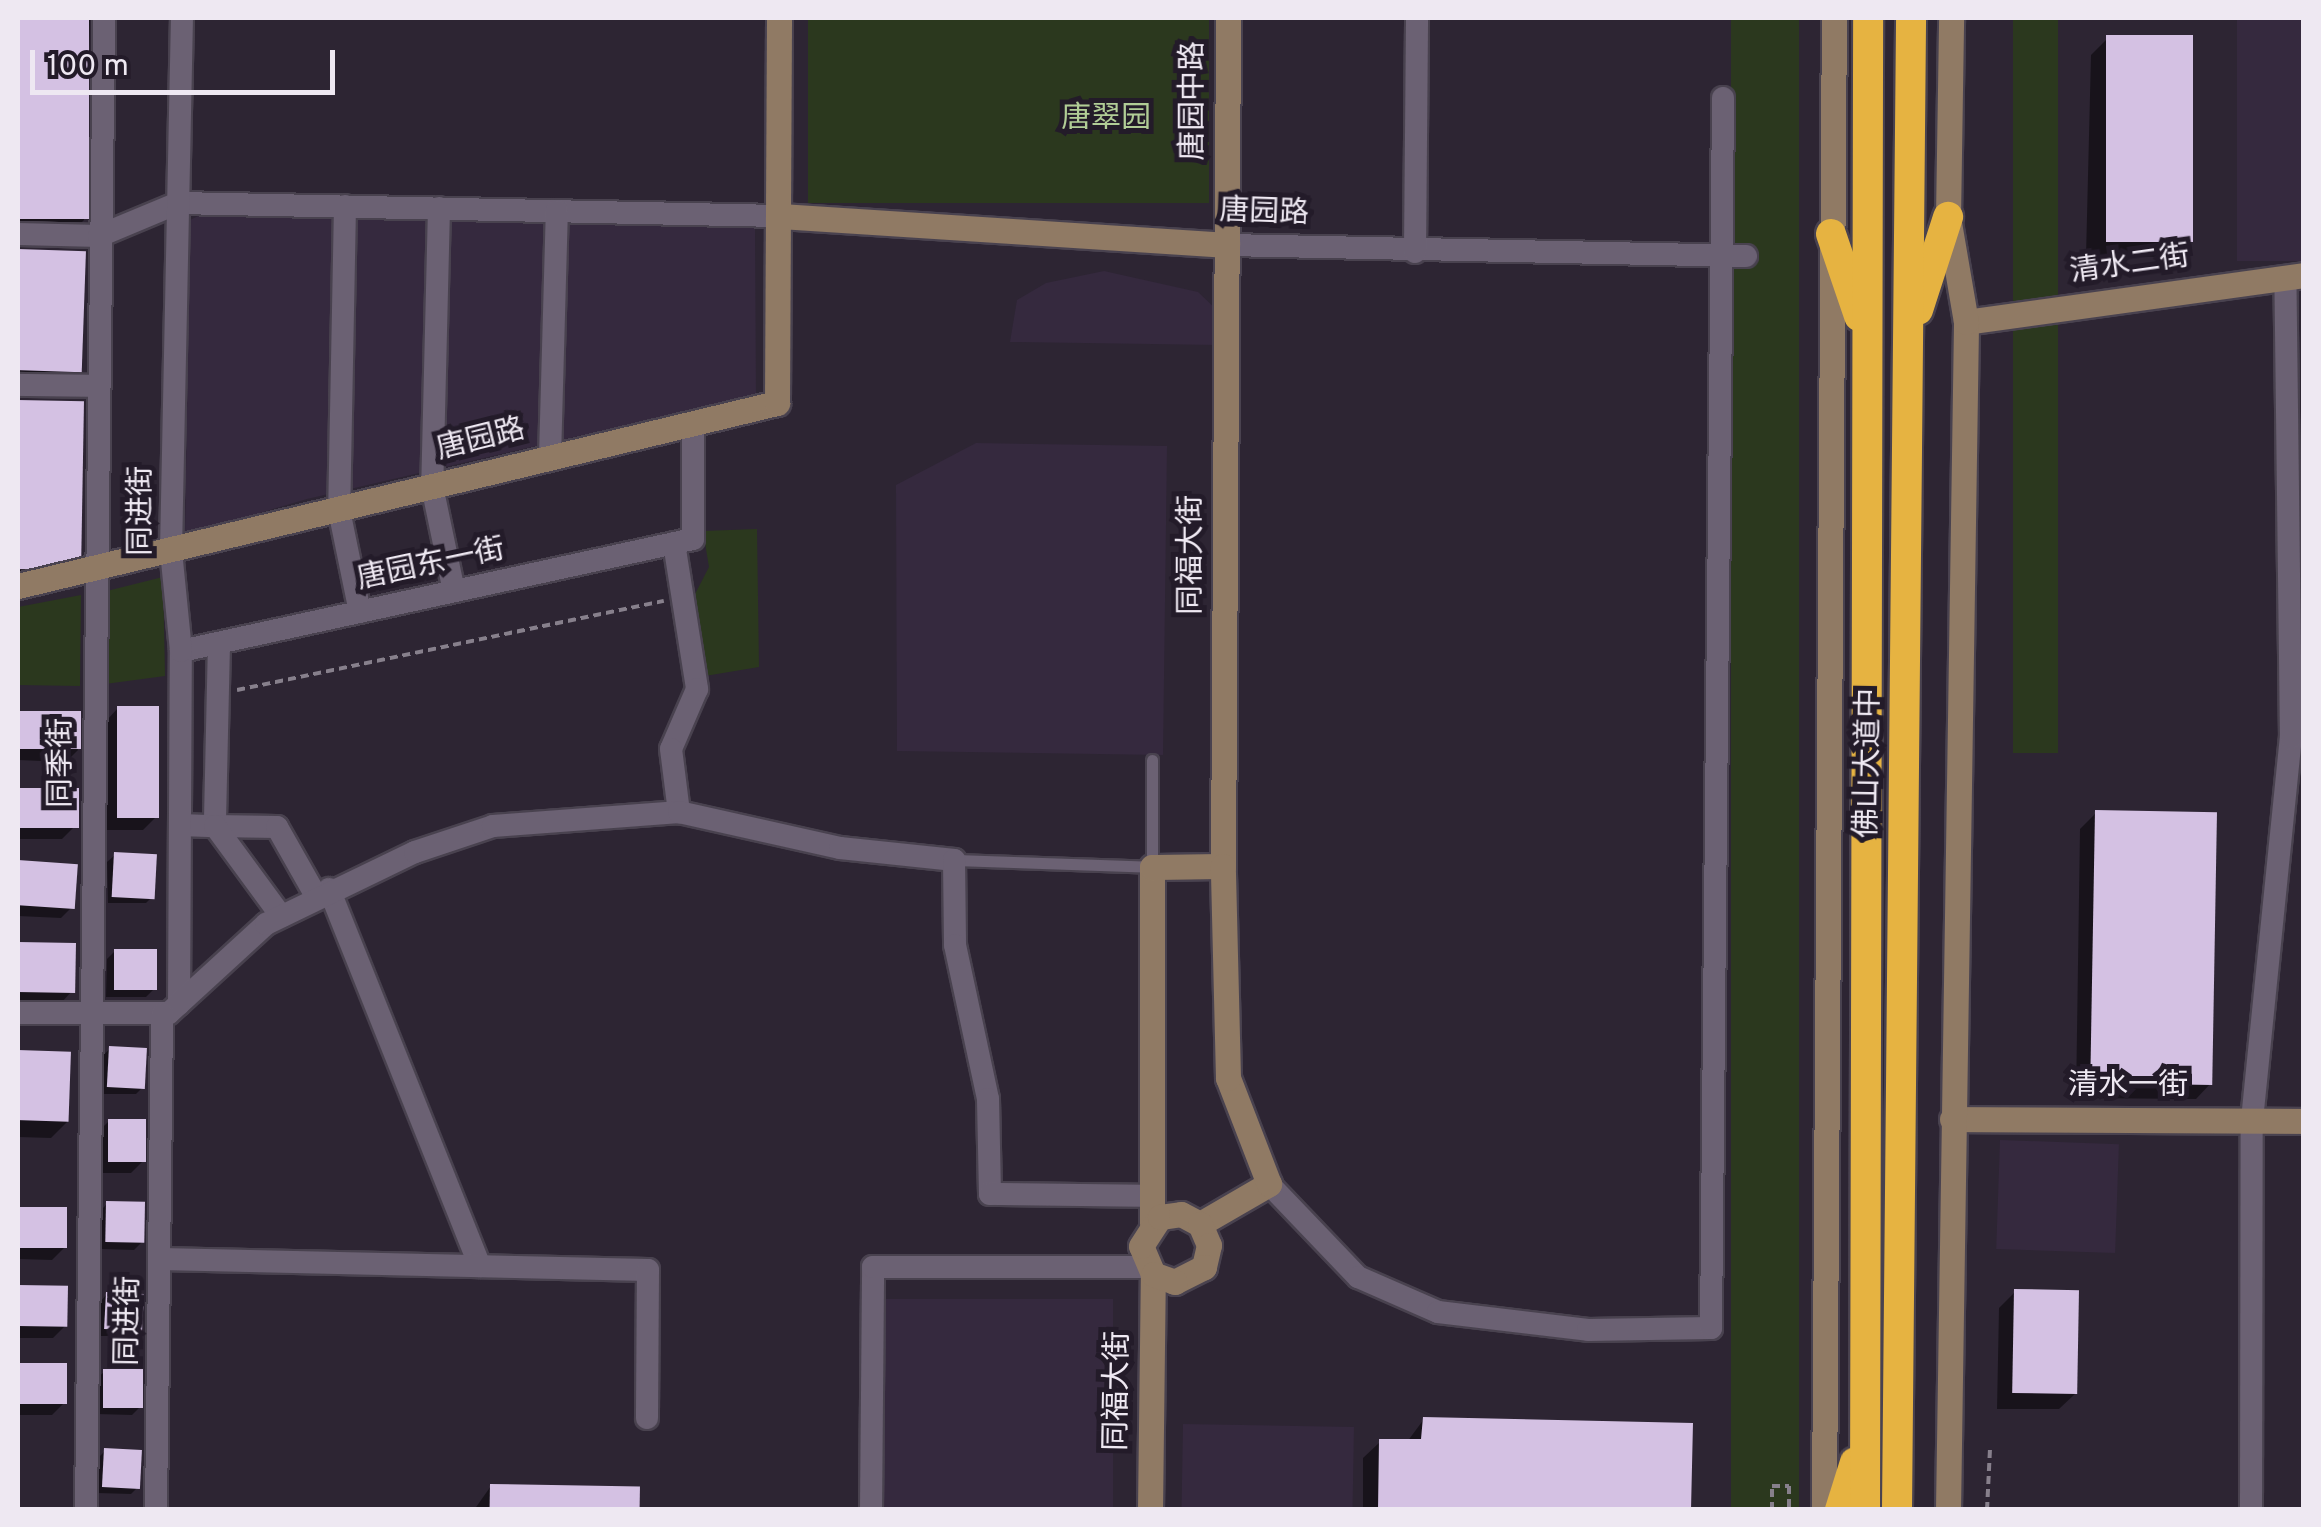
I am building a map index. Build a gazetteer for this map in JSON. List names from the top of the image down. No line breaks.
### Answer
{"streets":{"highway":["佛山大道中"],"street":["唐园中路","唐园路","清水二街","同进街","同福大街","唐园东一街","同季街","清水一街"]},"crossings":[["唐园中路","唐园路"],["唐园中路","同福大街"],["唐园路","同进街"],["唐园路","同福大街"],["唐园路","同季街"],["同进街","唐园东一街"]],"parks":["唐翠园"],"scale_bar":"100 m"}
